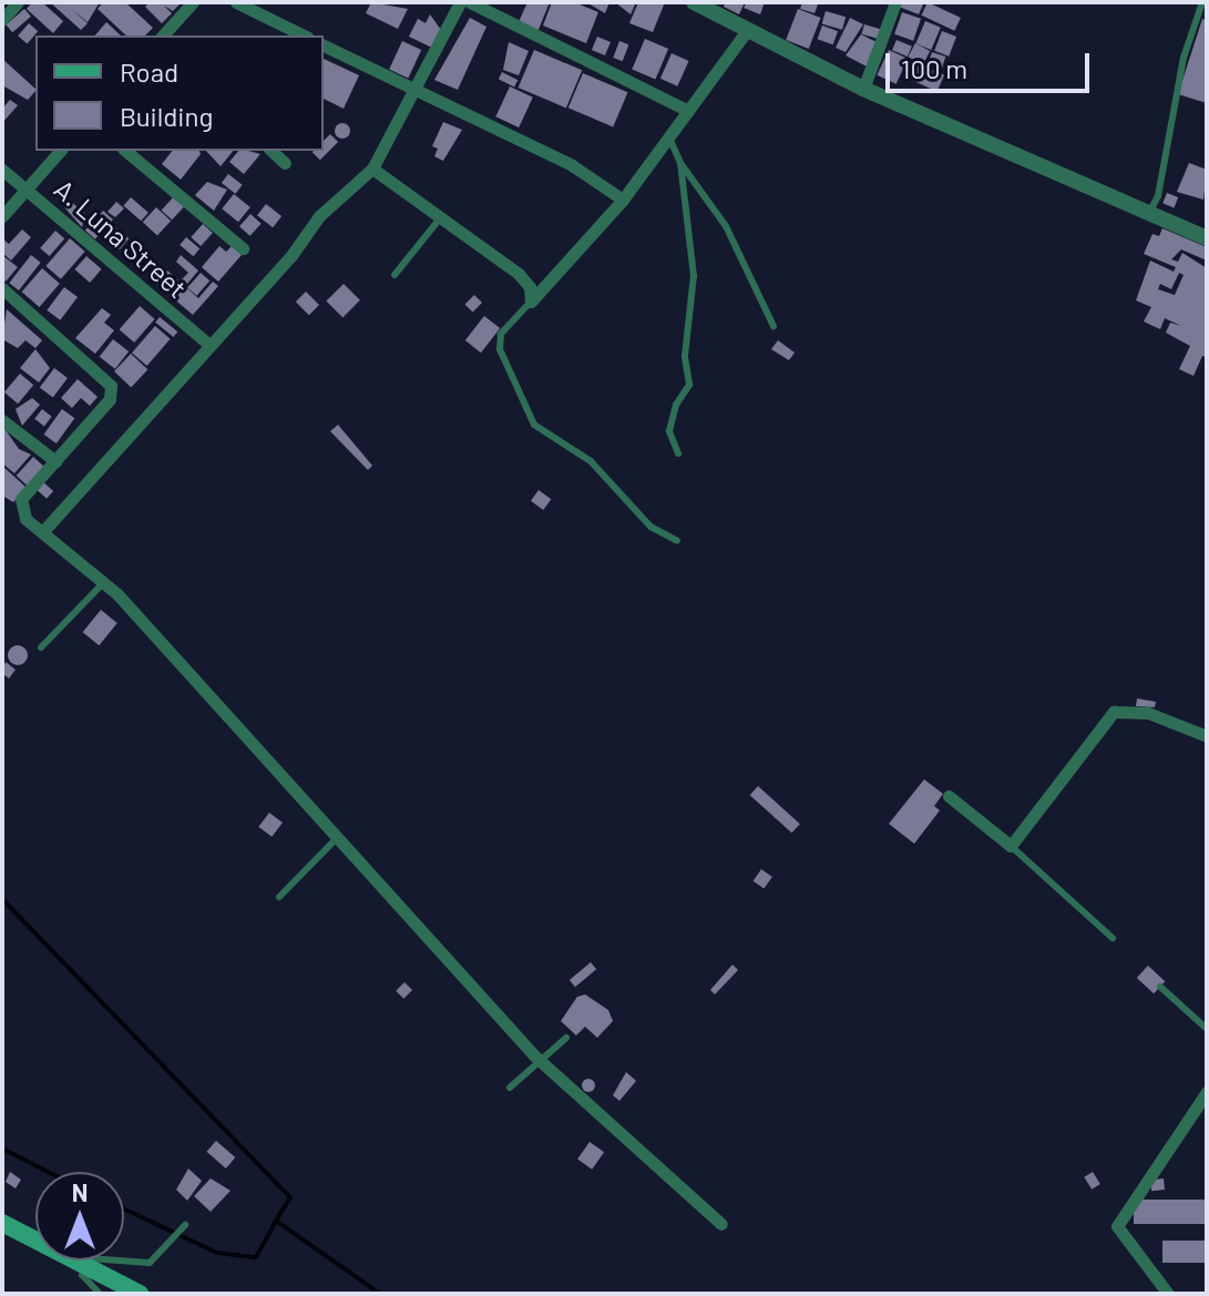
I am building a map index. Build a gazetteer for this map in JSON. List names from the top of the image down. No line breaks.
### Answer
{"streets":{"street":["A. Luna Street"]},"legend":["Road","Building"],"scale_bar":"100 m","north":"top"}
